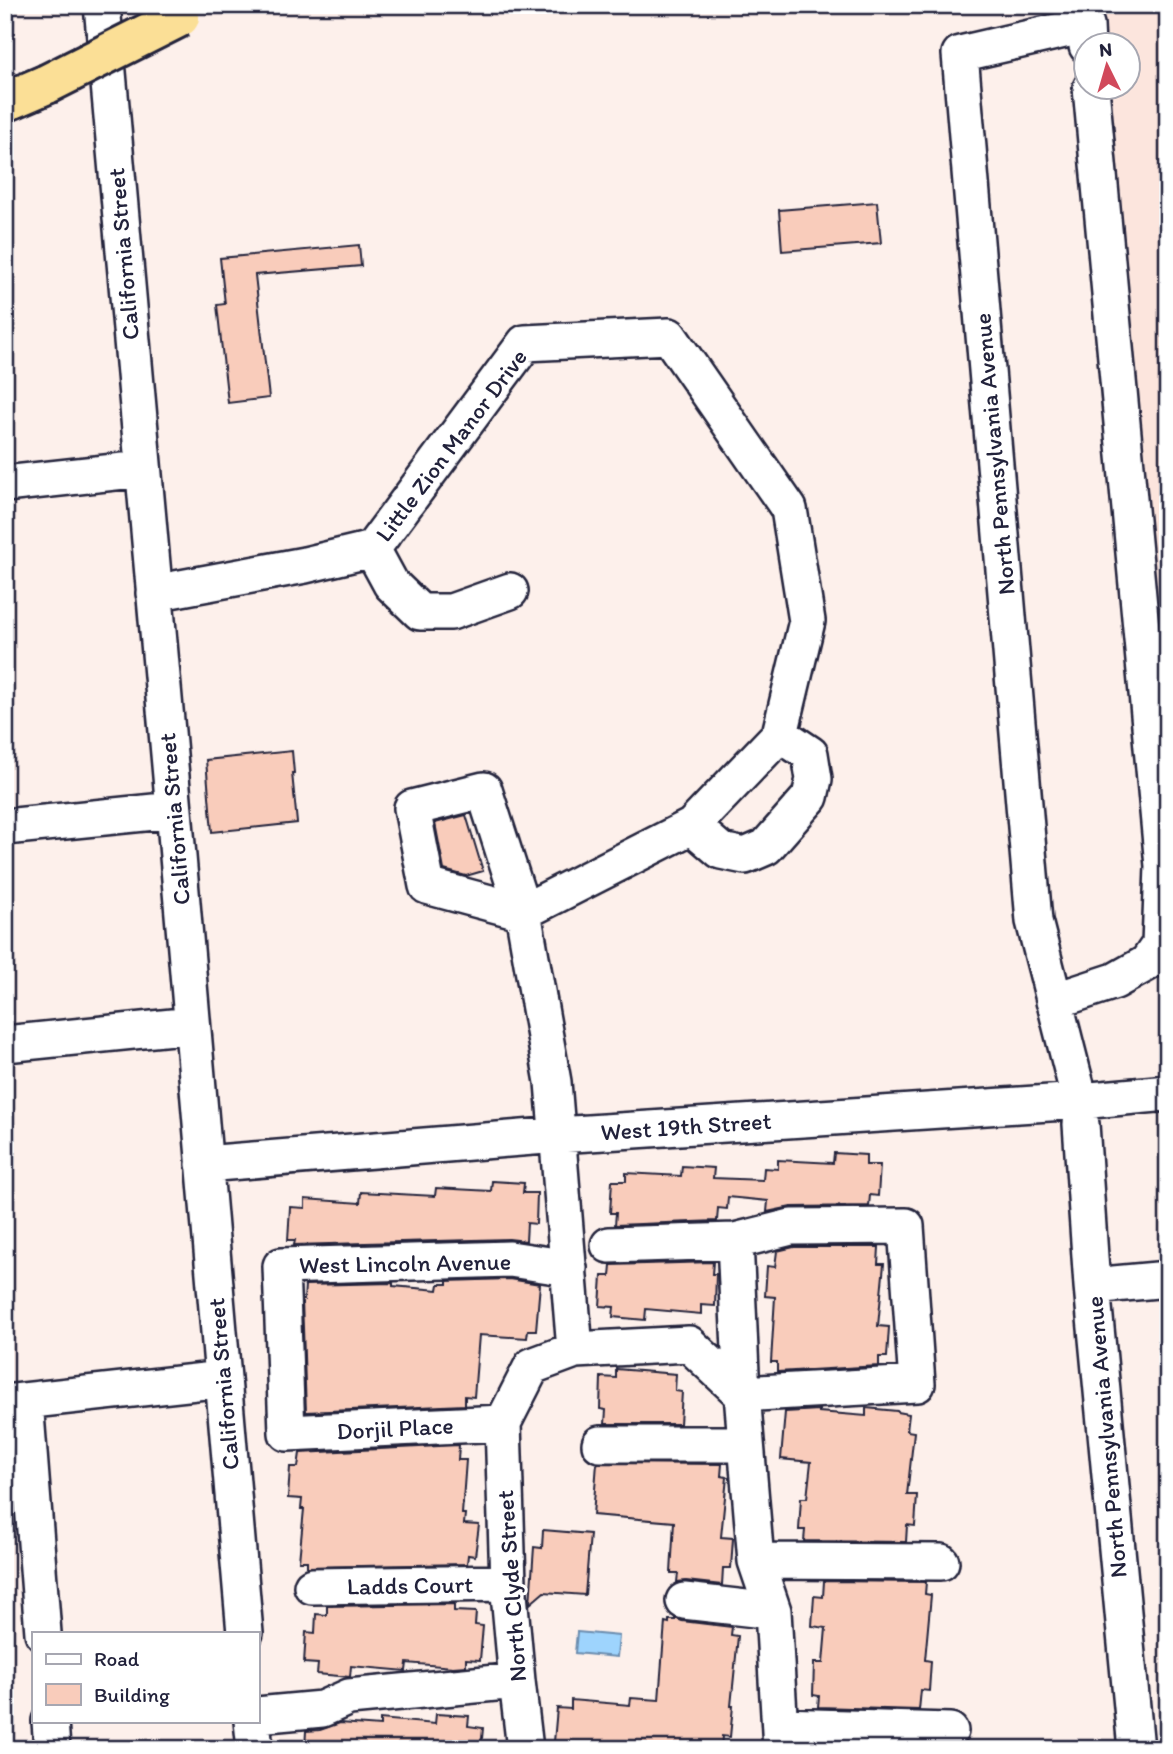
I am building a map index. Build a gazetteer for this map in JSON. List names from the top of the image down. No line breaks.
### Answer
{"streets":{"street":["California Street","Little Zion Manor Drive","North Pennsylvania Avenue","West 19th Street","West Lincoln Avenue","Dorjil Place","Ladds Court","North Clyde Street"]},"crossings":[["California Street","Little Zion Manor Drive"],["California Street","West 19th Street"],["North Pennsylvania Avenue","West 19th Street"],["West Lincoln Avenue","Dorjil Place"],["Dorjil Place","North Clyde Street"],["Ladds Court","North Clyde Street"]],"legend":["Road","Building"],"north":"top"}
